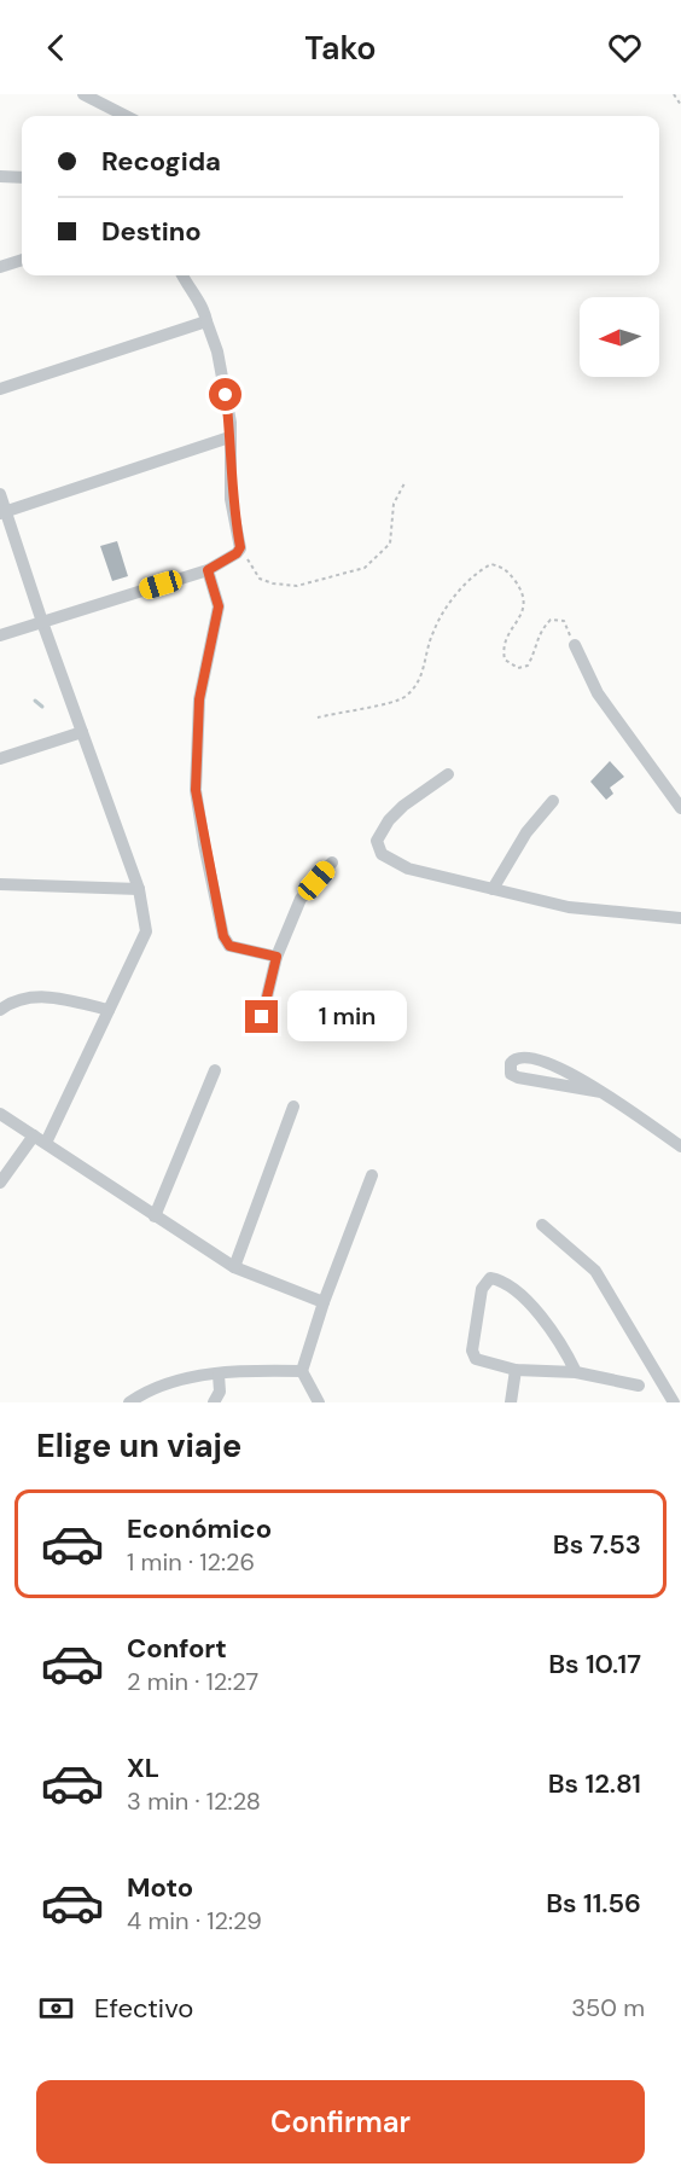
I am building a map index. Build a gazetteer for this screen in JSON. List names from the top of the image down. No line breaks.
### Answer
{"north":"left","page":{"header":"Tako","banner":["Recogida","Destino"],"bubble":"1 min","heading":"Elige un viaje","list":[{"name":"Económico","note":"1 min · 12:26","value":"Bs 7.53"},{"name":"Confort","note":"2 min · 12:27","value":"Bs 10.17"},{"name":"XL","note":"3 min · 12:28","value":"Bs 12.81"},{"name":"Moto","note":"4 min · 12:29","value":"Bs 11.56"}],"pay":["Efectivo","350 m"],"buttons":"Confirmar"}}
